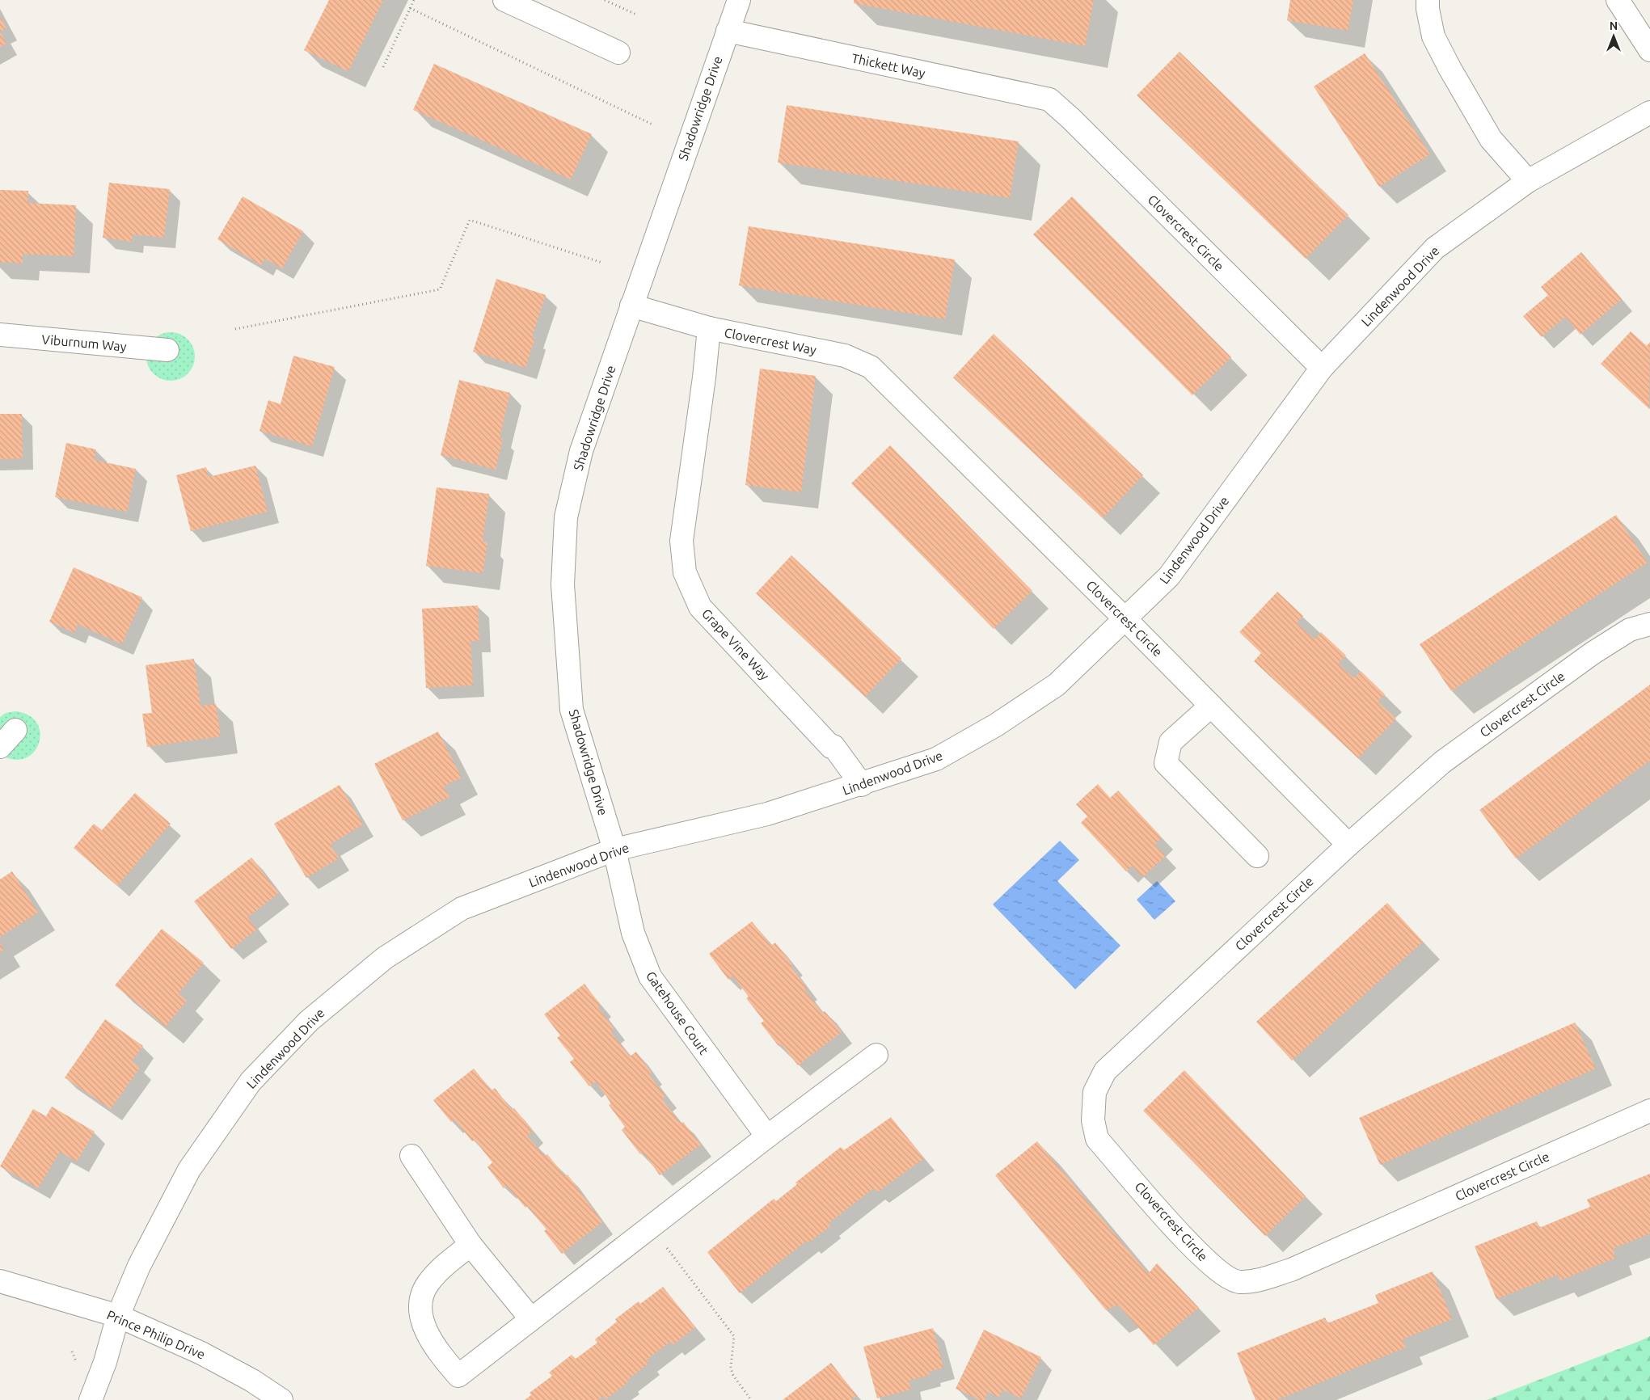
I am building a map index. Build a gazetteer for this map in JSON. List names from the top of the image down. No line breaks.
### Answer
{"streets":{"street":["Thickett Way","Shadowridge Drive","Clovercrest Circle","Lindenwood Drive","Clovercrest Way","Viburnum Way","Grape Vine Way","Gatehouse Court","Prince Philip Drive"]},"crossings":[["Thickett Way","Shadowridge Drive"],["Thickett Way","Clovercrest Circle"],["Shadowridge Drive","Lindenwood Drive"],["Shadowridge Drive","Clovercrest Way"],["Shadowridge Drive","Gatehouse Court"],["Clovercrest Circle","Lindenwood Drive"],["Clovercrest Circle","Clovercrest Way"],["Lindenwood Drive","Grape Vine Way"],["Lindenwood Drive","Gatehouse Court"],["Lindenwood Drive","Prince Philip Drive"],["Clovercrest Way","Grape Vine Way"]],"north":"top"}
